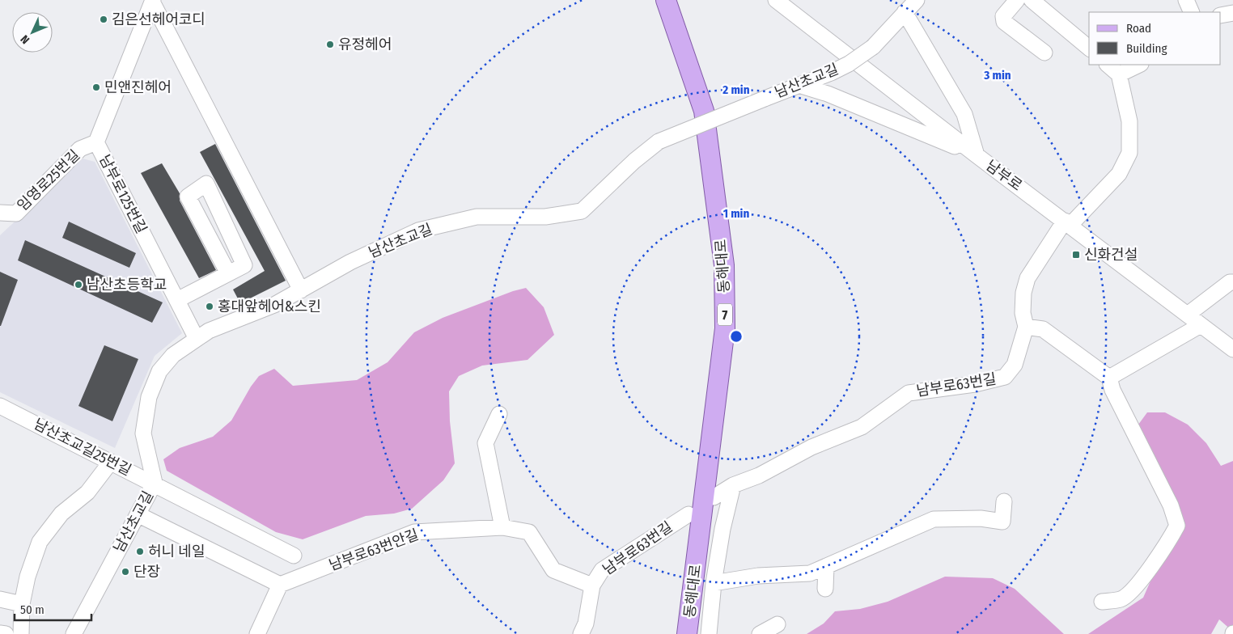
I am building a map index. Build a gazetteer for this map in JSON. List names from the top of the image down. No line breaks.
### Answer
{"streets":{"main road":["동해대로","7"],"street":["남산초교길","남부로","임영로25번길","남부로125번길","남부로63번길","남산초교길25번길","남부로63번안길"]},"crossings":[["남산초교길","남부로125번길"],["남산초교길","남산초교길25번길"],["남부로","남부로63번길"],["임영로25번길","남부로125번길"],["남부로63번길","남부로63번안길"]],"places":{"other":["김은선헤어코디","유정헤어","민앤진헤어","남산초등학교","홍대앞헤어&스킨","허니 네일","단장"],"transit":["신화건설"]},"legend":["Road","Building"],"scale_bar":"50 m","north":"bottom left","rings":["3 min","2 min","1 min"]}
